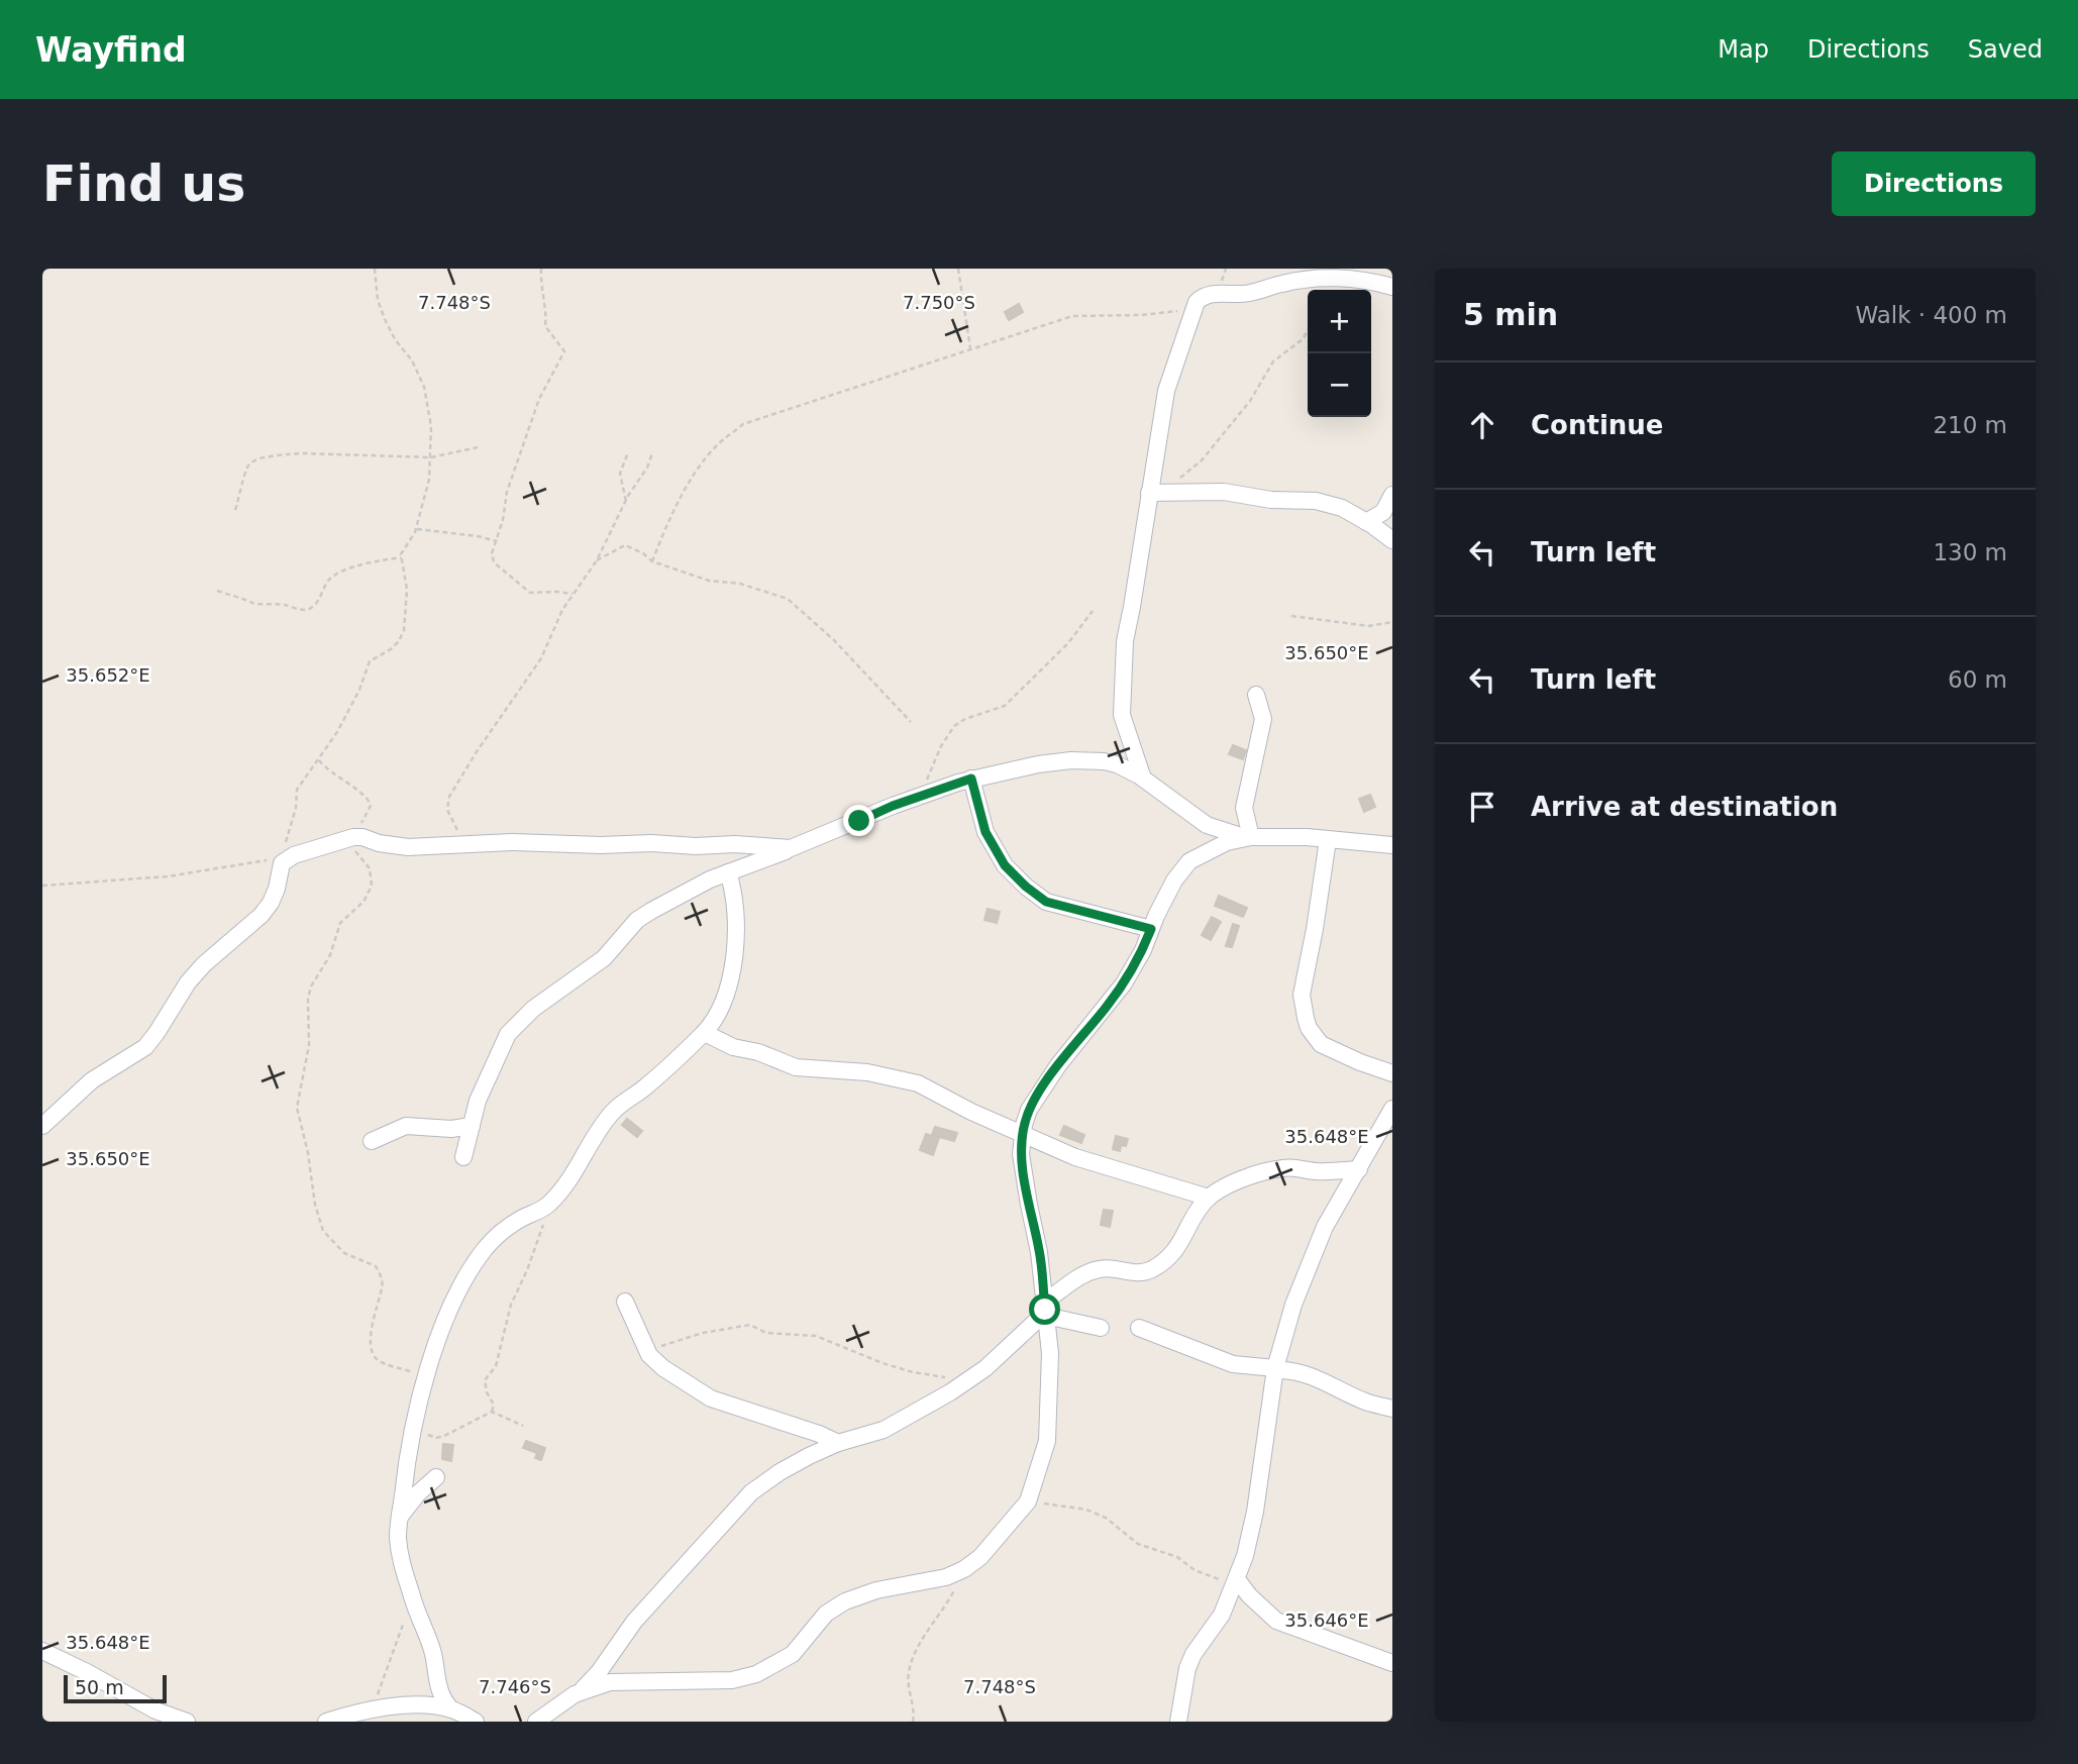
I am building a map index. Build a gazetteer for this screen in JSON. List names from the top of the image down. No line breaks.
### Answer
{"scale_bar":"50 m","page":{"header":"Wayfind","nav":["Map","Directions","Saved"],"buttons":"Directions","title":"Find us","heading":["5 min","Walk · 400 m"],"map_buttons":["+","−"],"list":[["Continue","210 m"],["Turn left","130 m"],["Turn left","60 m"],"Arrive at destination"],"scale":"50 m"},"coordinates":["7.748°S","7.750°S","35.650°E","35.652°E","35.648°E","35.646°E","7.746°S"]}
